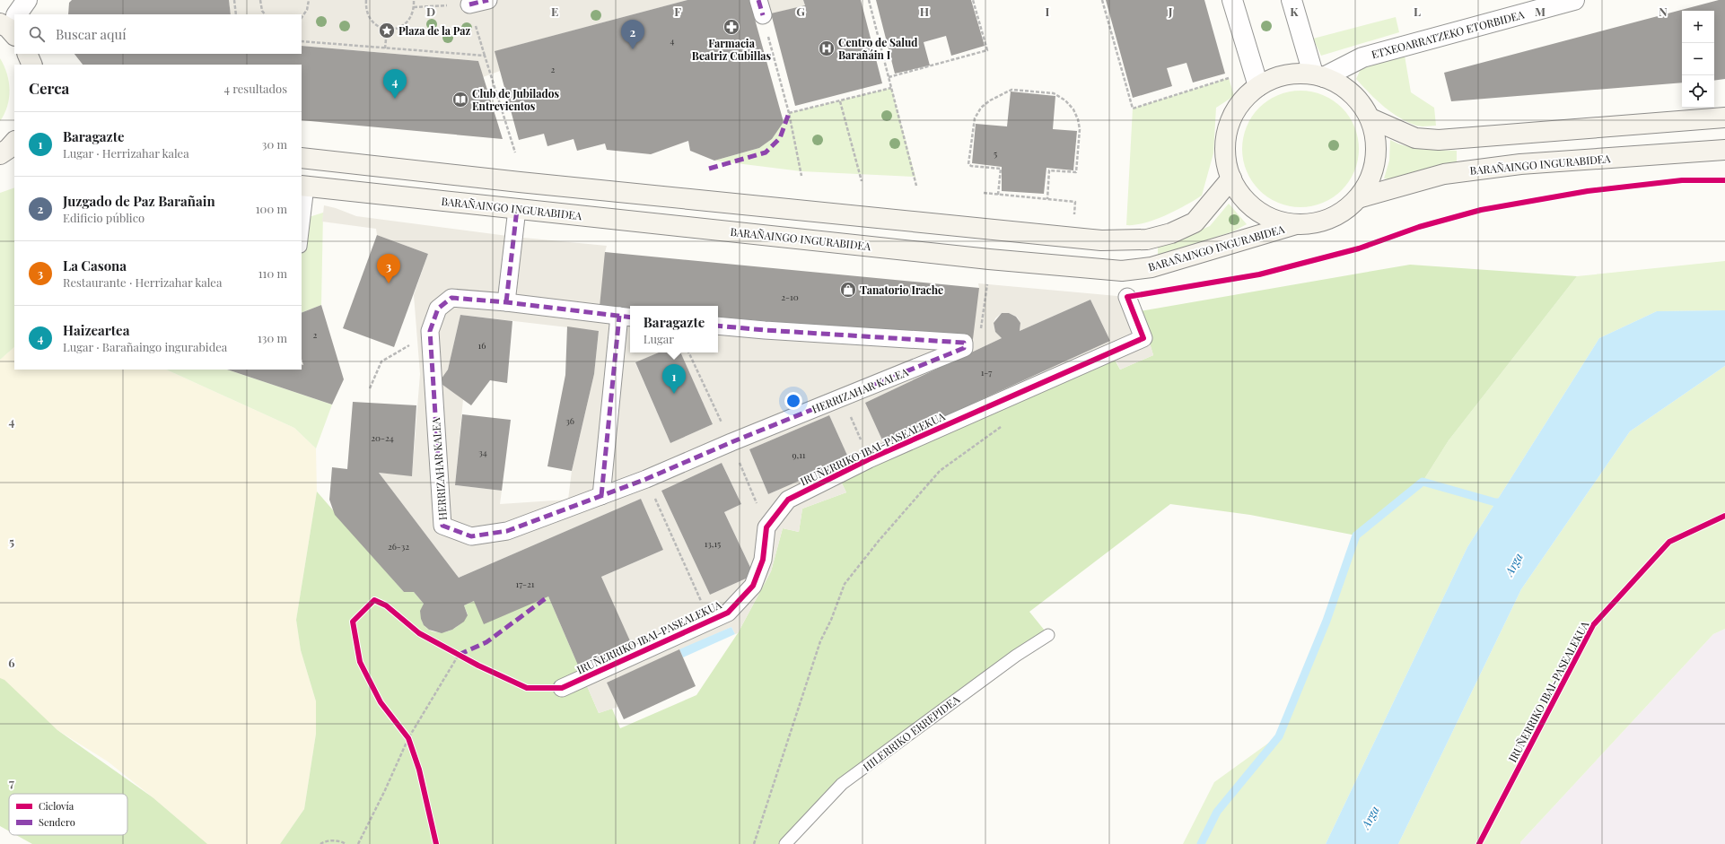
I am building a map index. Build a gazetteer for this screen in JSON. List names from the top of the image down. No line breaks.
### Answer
{"streets":{"main road":["BARAÑAINGO INGURABIDEA"],"street":["ETXEOARRATZEKO ETORBIDEA","HERRIZAHAR KALEA","IRUÑERRIKO IBAI-PASEALEKUA"],"lane":["HILERRIKO ERREPIDEA"]},"water":["Arga"],"places":{"pharmacy":["Farmacia Beatriz Cubillas"],"place":["Plaza de la Paz"],"hospital":["Centro de Salud Barañáin I"],"library":["Club de Jubilados Entrevientos"],"shop":["Tanatorio Irache"]},"house_numbers":["4","2","5","2-10","2","16","1-7","36","20-24","34","9,11","13,15","26-32","17-21"],"legend":["Ciclovía","Sendero"],"page":{"map_buttons":["+","−"],"search":"Buscar aquí","pins":["2","4","3","1"],"heading":["Cerca","4 resultados"],"list":[{"mark":"1","name":"Baragazte","note":"Lugar · Herrizahar kalea","value":"30 m"},{"mark":"2","name":"Juzgado de Paz Barañain","note":"Edificio público","value":"100 m"},{"mark":"3","name":"La Casona","note":"Restaurante · Herrizahar kalea","value":"110 m"},{"mark":"4","name":"Haizeartea","note":"Lugar · Barañaingo ingurabidea","value":"130 m"}],"popup":["Baragazte","Lugar"]},"grid":{"columns":["D","E","F","G","H","I","J","K","L","M","N"],"rows":["4","5","6","7"]}}
